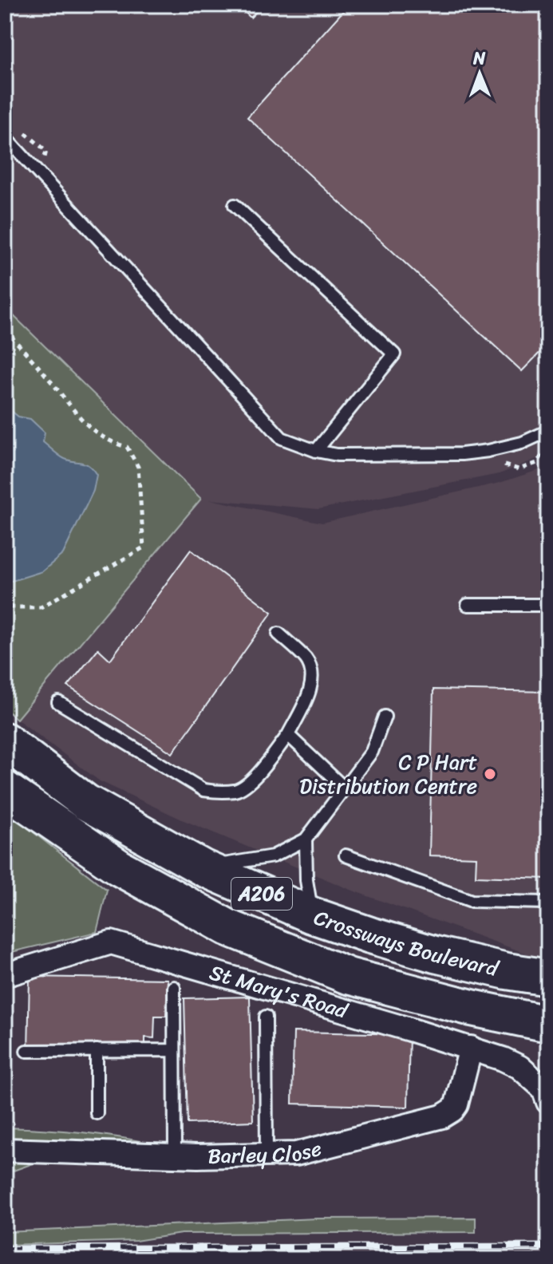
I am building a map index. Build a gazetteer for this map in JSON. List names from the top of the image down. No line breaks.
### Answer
{"streets":{"main road":["A206","Crossways Boulevard"],"street":["St Mary's Road","Barley Close"]},"crossings":[["St Mary's Road","Barley Close"]],"places":["C P Hart Distribution Centre"],"north":"top"}
